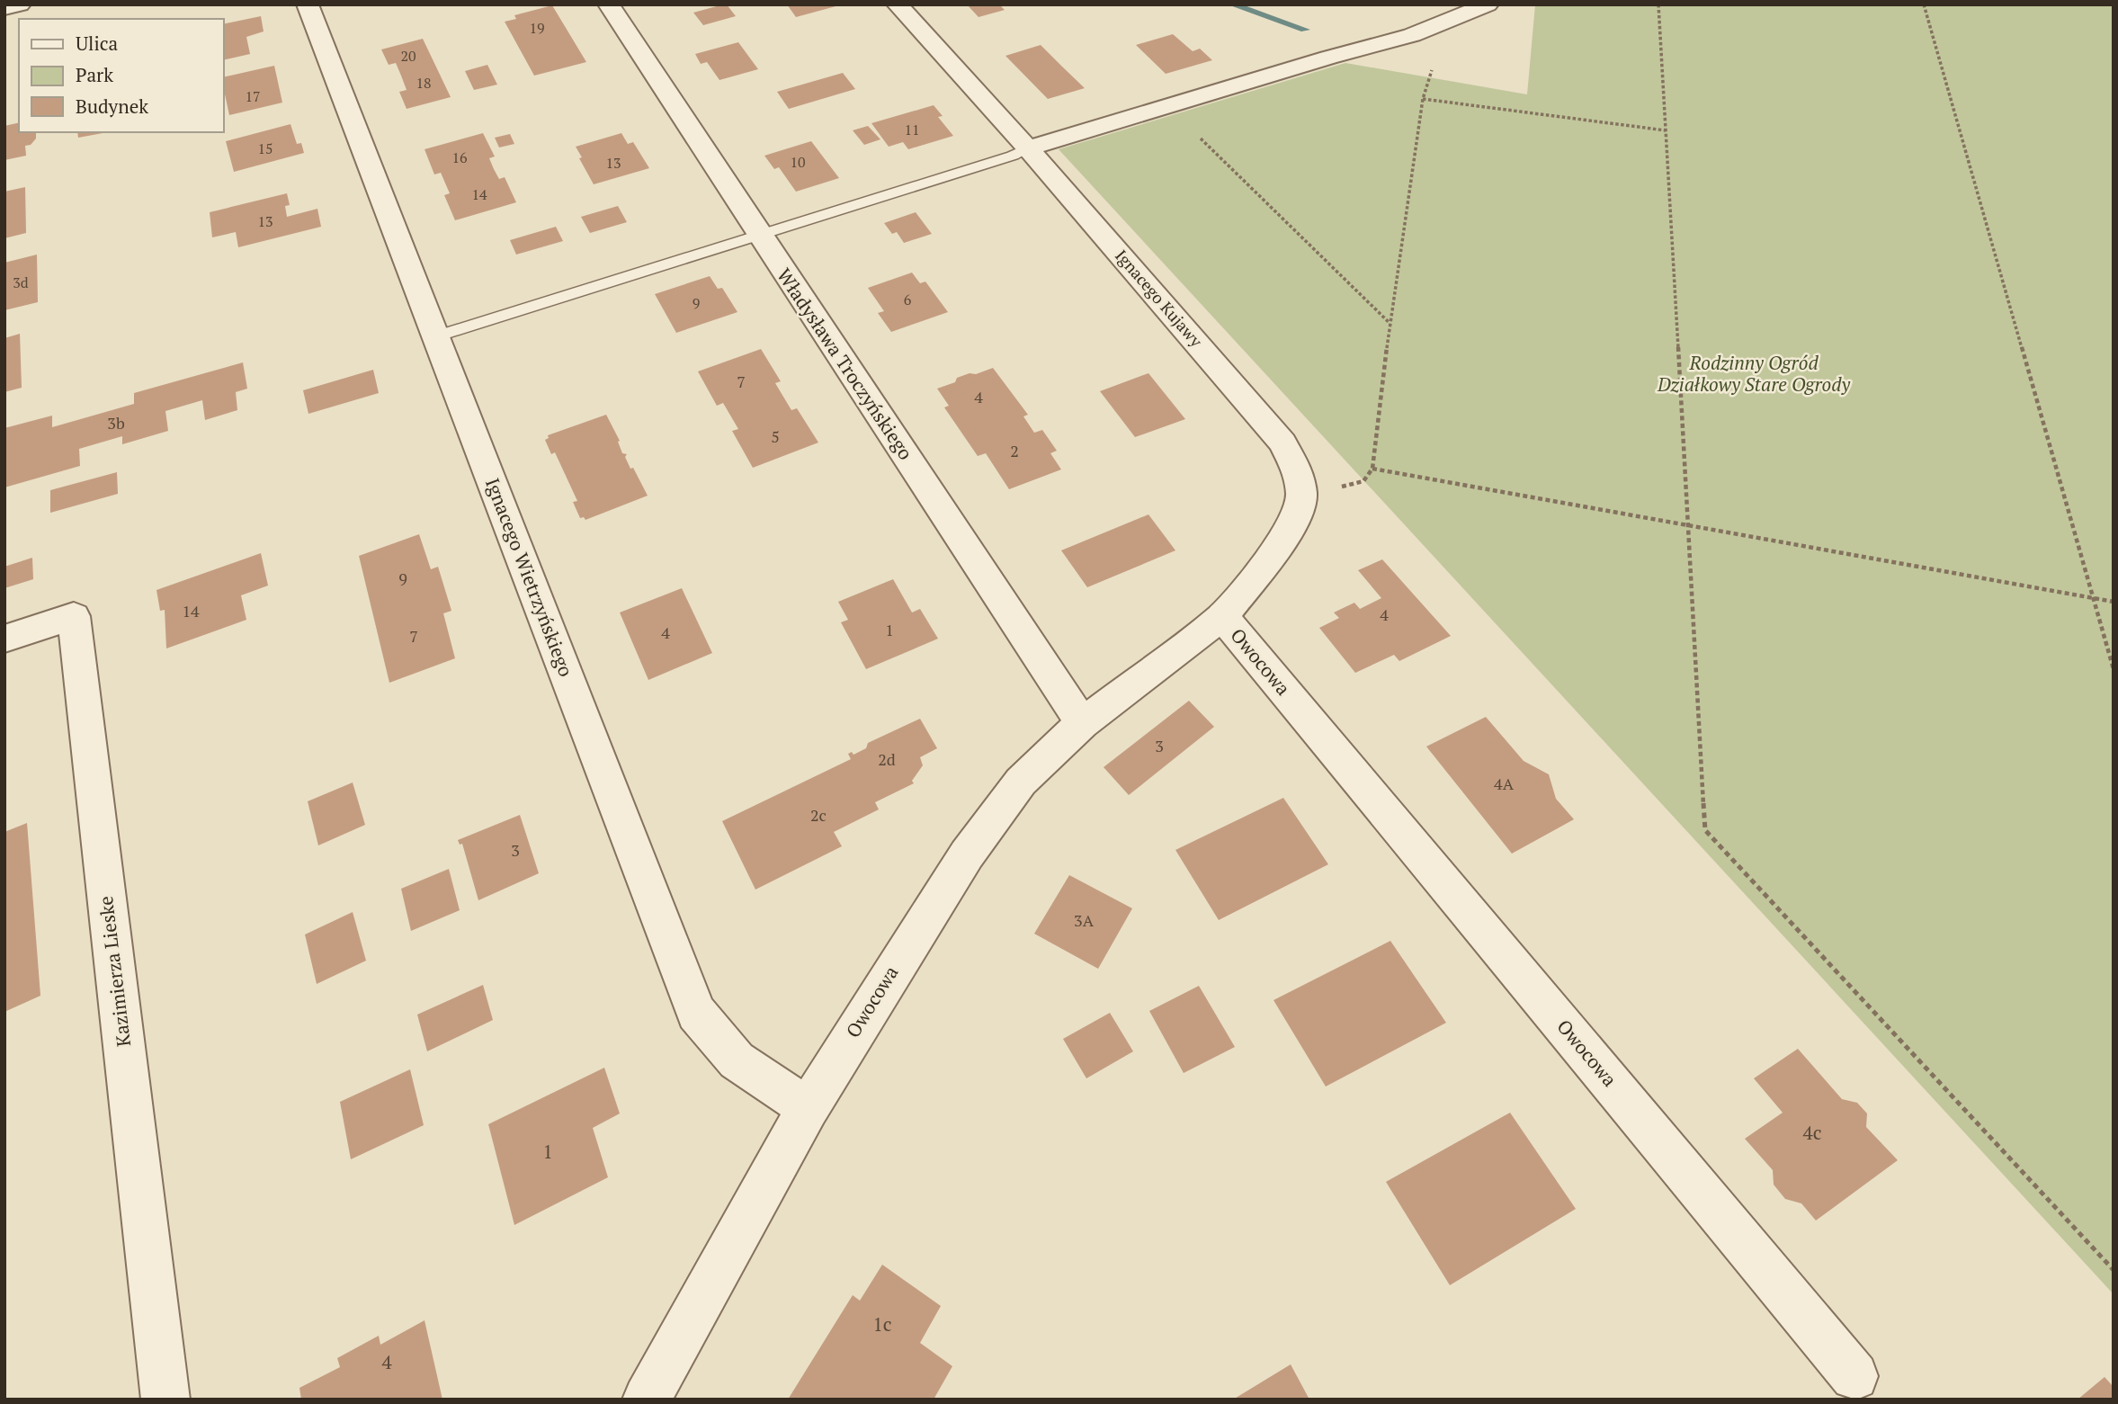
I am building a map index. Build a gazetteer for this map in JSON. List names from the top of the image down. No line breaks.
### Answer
{"streets":{"street":["Ignacego Kujawy","Władysława Troczyńskiego","Ignacego Wietrzyńskiego","Owocowa","Kazimierza Lieske"]},"crossings":[["Ignacego Kujawy","Owocowa"],["Władysława Troczyńskiego","Owocowa"],["Ignacego Wietrzyńskiego","Owocowa"]],"parks":["Rodzinny Ogród Działkowy Stare Ogrody"],"house_numbers":["19","20","18","17","11","15","16","10","13","14","13","3d","6","9","7","4","3b","5","2","9","14","4","1","4","7","3","2d","4A","2c","3","3A","4c","1","1c","4"],"legend":["Ulica","Park","Budynek"]}
